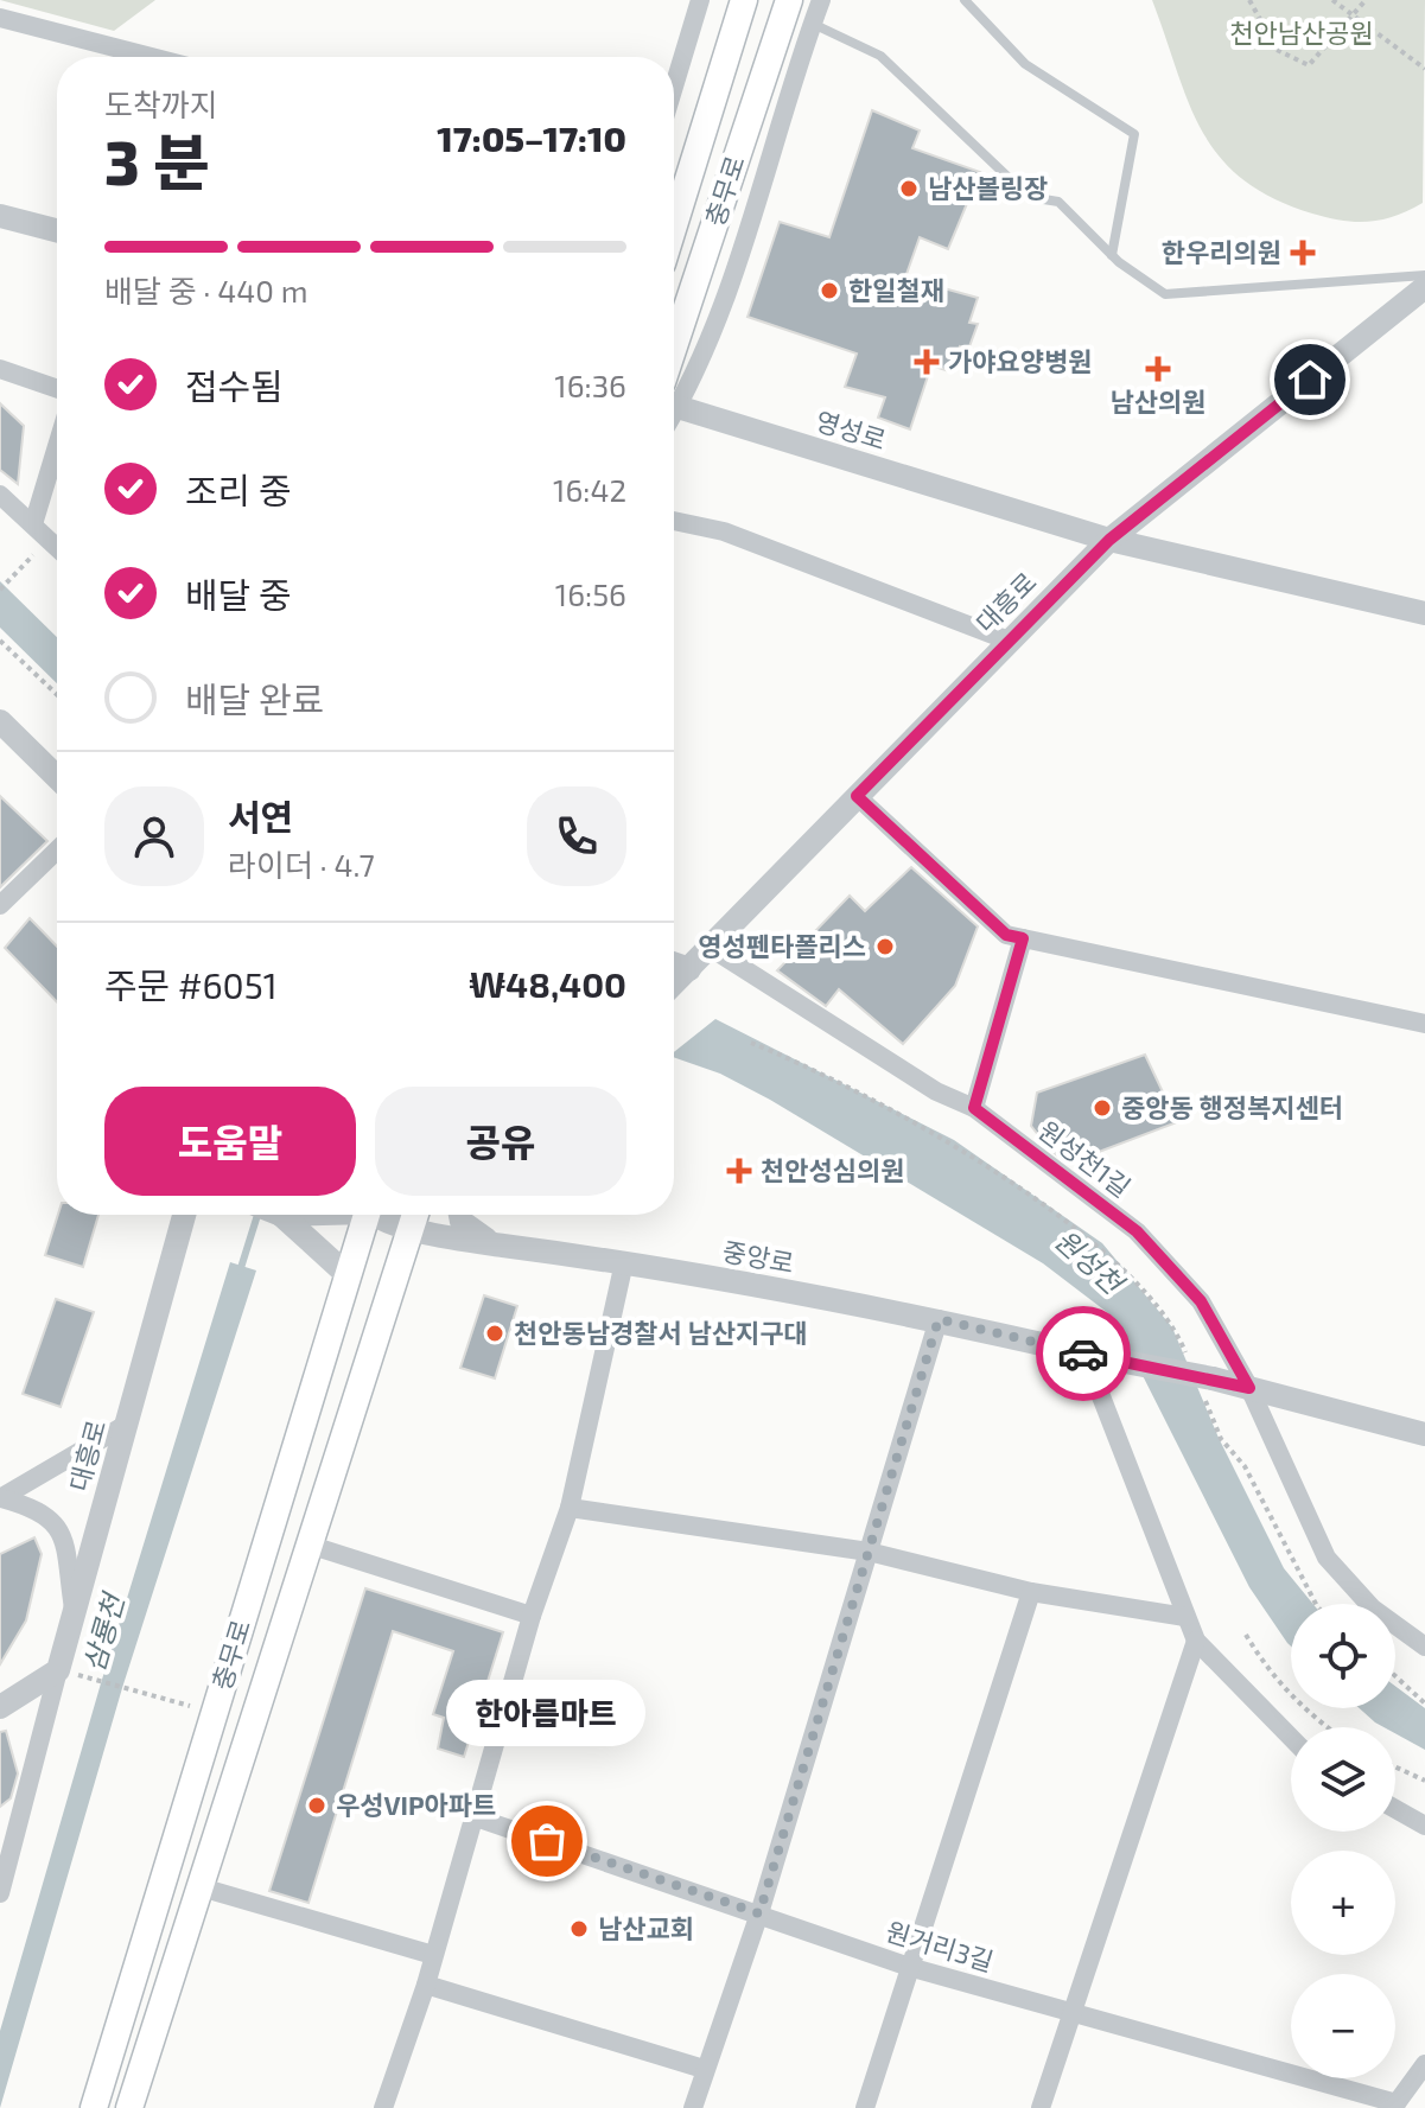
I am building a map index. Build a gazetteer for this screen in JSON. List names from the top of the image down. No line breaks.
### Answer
{"streets":{"main road":["충무로"],"street":["영성로","대흥로","원성천1길","중앙로","원거리3길"]},"crossings":[["충무로","중앙로"],["영성로","대흥로"],["대흥로","원성천1길"]],"water":["원성천","삼룡천"],"parks":["천안남산공원"],"places":{"other":["남산볼링장","한일철재","영성펜타폴리스","중앙동 행정복지센터","천안동남경찰서 남산지구대","우성VIP아파트","한아름마트","남산교회"],"health":["한우리의원","가야요양병원","남산의원","천안성심의원"]},"page":{"heading":["3 분","도착까지","17:05–17:10"],"panel":["서연","라이더 · 4.7","주문 #6051","₩48,400"],"bar":"배달 중 · 440 m","list":[["접수됨","16:36"],["조리 중","16:42"],["배달 중","16:56"],"배달 완료"],"buttons":["도움말","공유"],"map_buttons":["+","−"],"bubble":"한아름마트"}}
